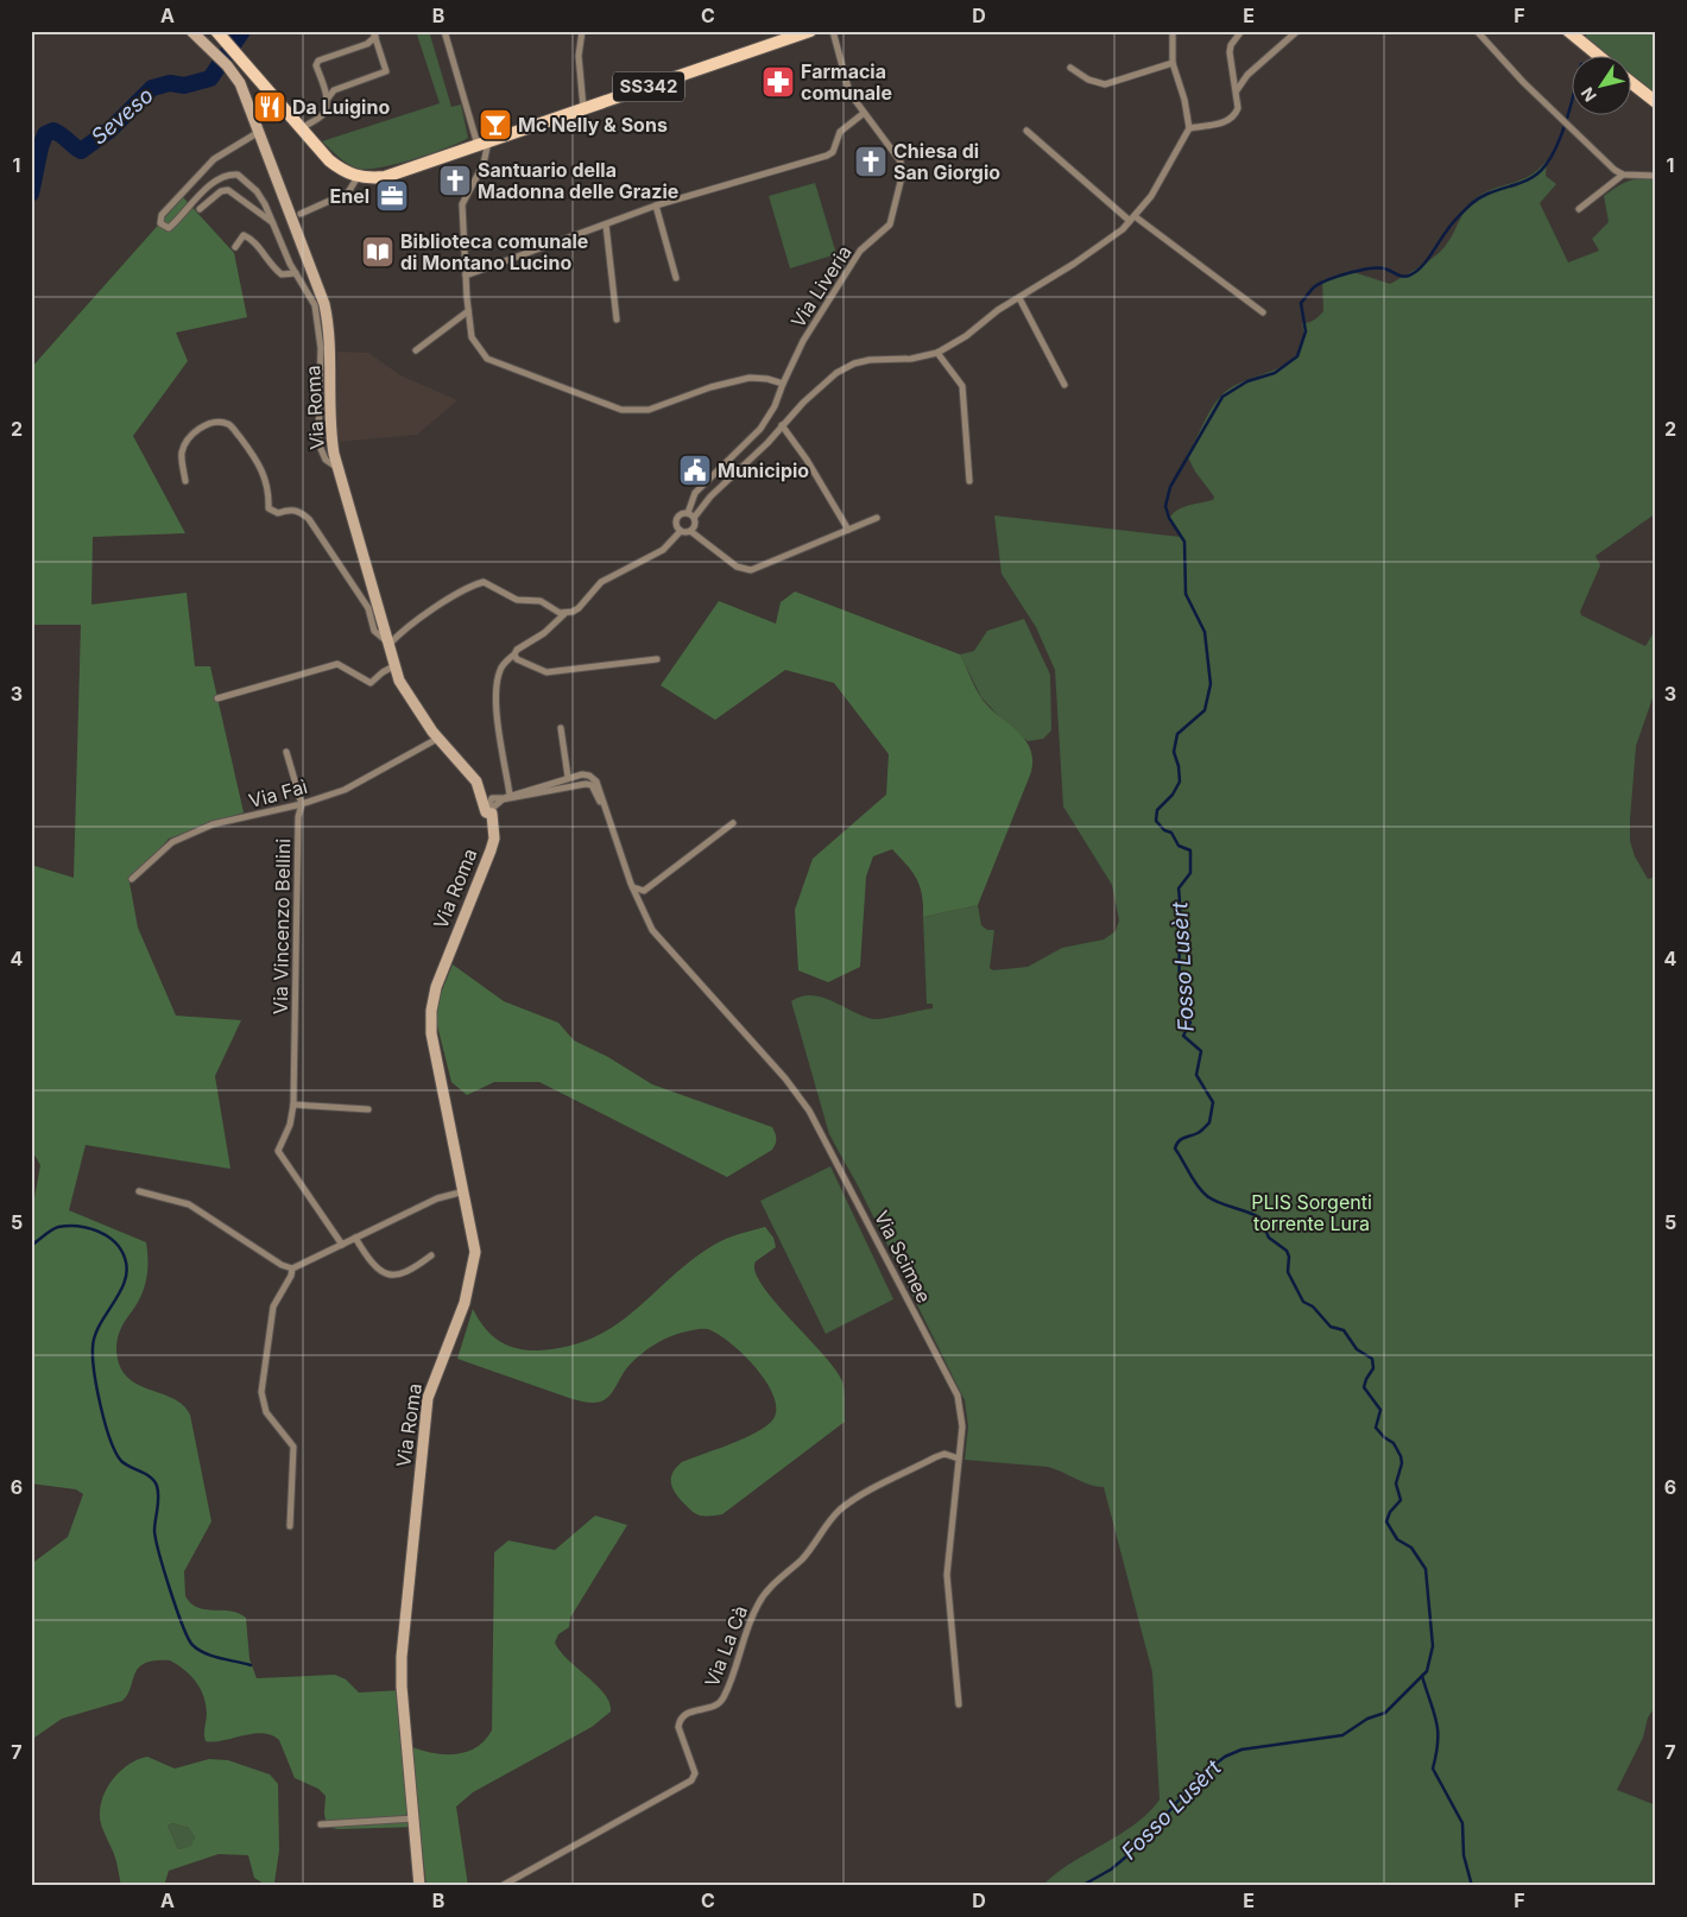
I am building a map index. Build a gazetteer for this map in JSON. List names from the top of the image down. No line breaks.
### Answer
{"streets":{"main road":["SS342"],"street":["Via Liveria","Via Roma","Via Faì","Via Vincenzo Bellini","Via Scimee","Via La Cà"]},"crossings":[["Via Roma","Via Faì"],["Via Faì","Via Vincenzo Bellini"],["Via Scimee","Via La Cà"]],"water":["Seveso","Fosso Lusèrt"],"parks":["PLIS Sorgenti torrente Lura"],"places":{"pharmacy":["Farmacia comunale"],"restaurant":["Da Luigino"],"bar":["Mc Nelly & Sons"],"church":["Chiesa di San Giorgio","Santuario della Madonna delle Grazie"],"office":["Enel"],"library":["Biblioteca comunale di Montano Lucino"],"public building":["Municipio"]},"north":"bottom left","grid":{"columns":["A","B","C","D","E","F"],"rows":["1","2","3","4","5","6","7"]}}
